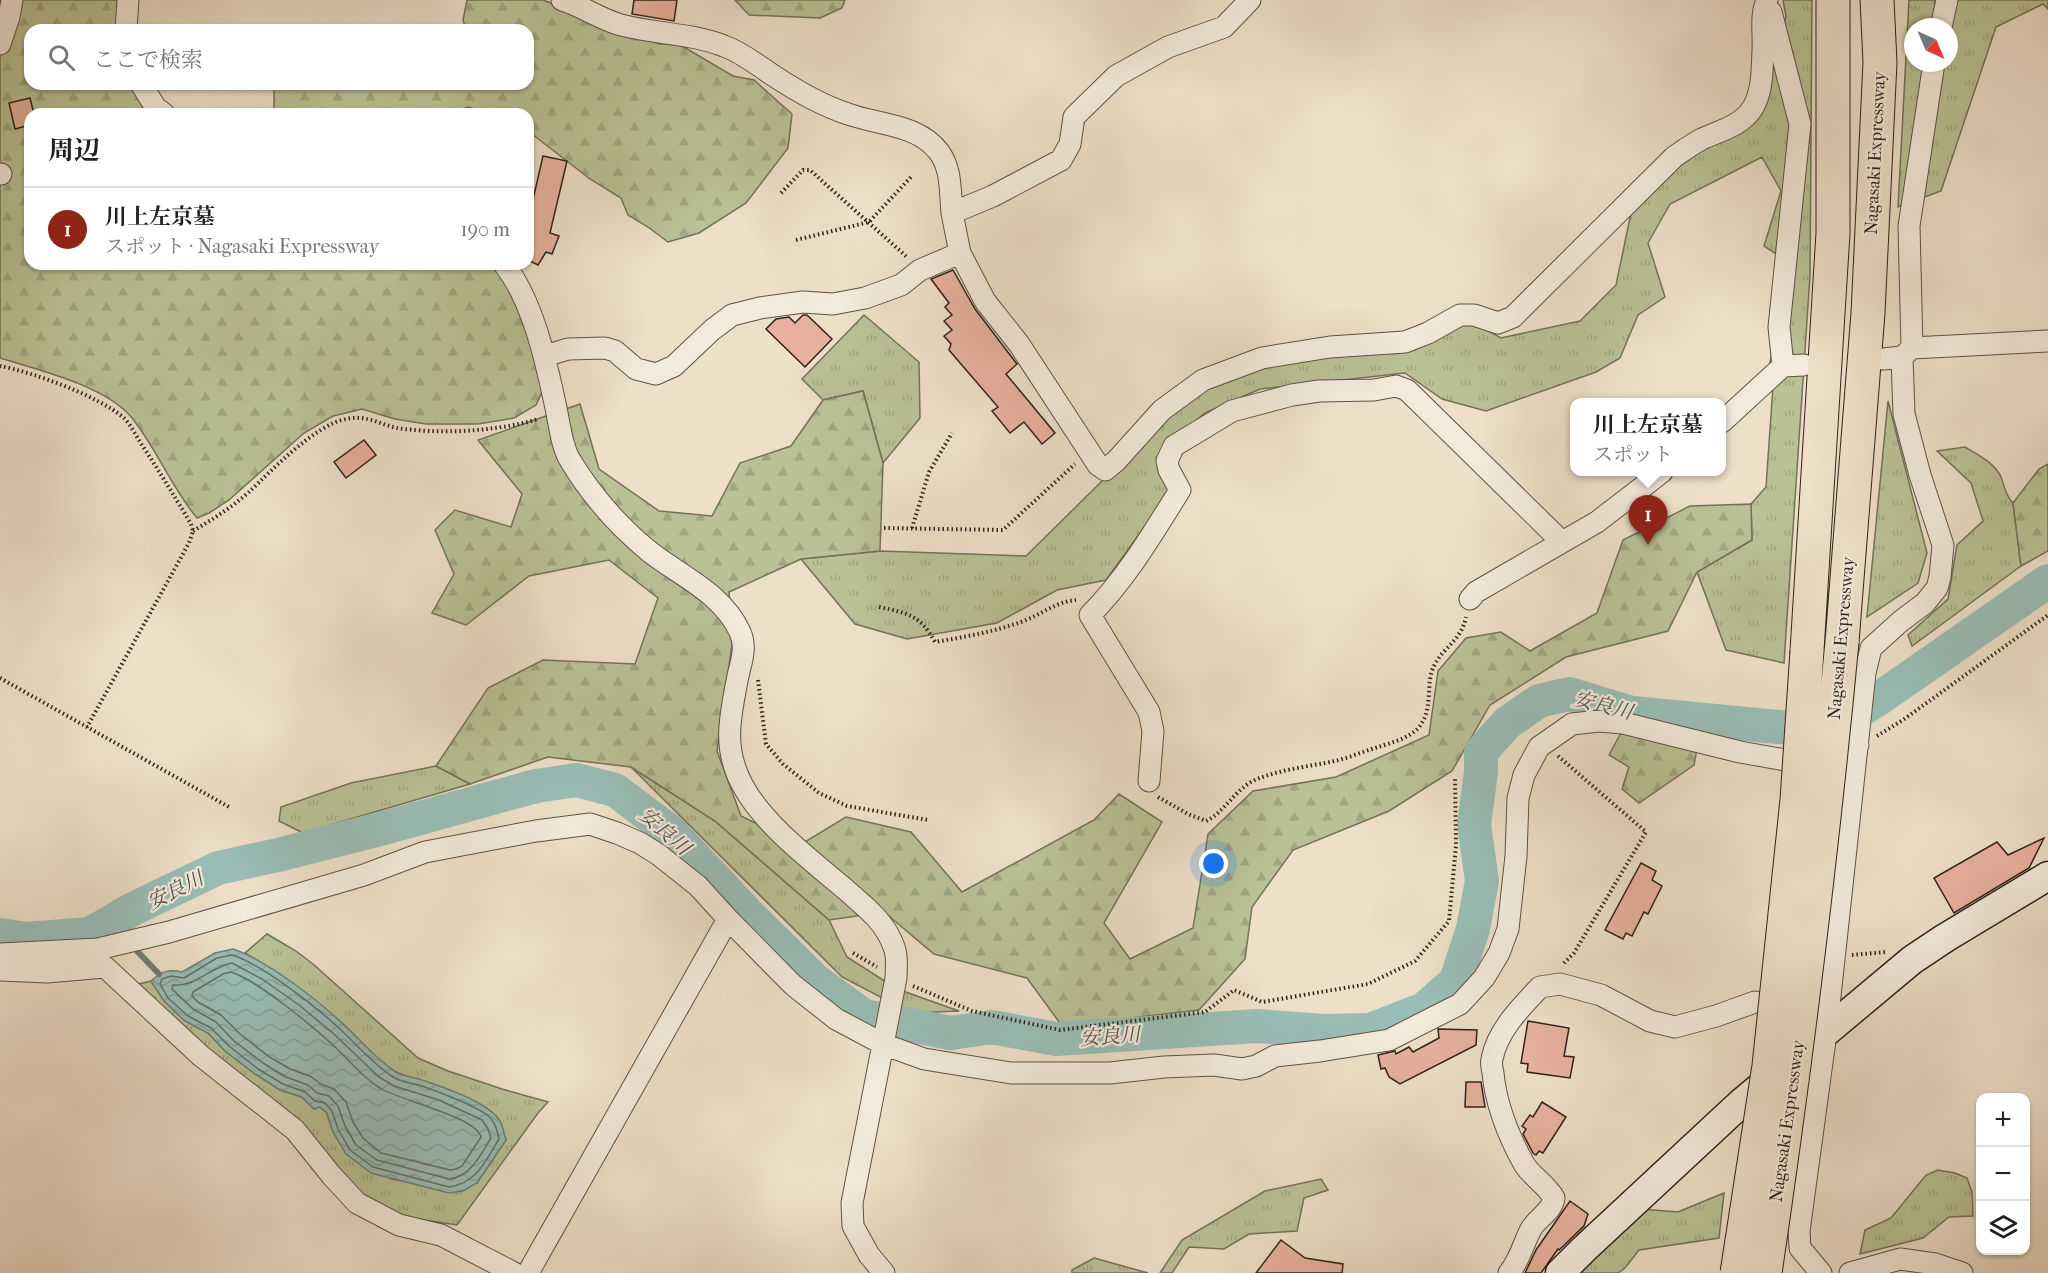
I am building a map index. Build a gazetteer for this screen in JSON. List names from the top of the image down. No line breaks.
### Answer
{"streets":{"highway":["Nagasaki Expressway"]},"water":["安良川"],"north":"bottom right","page":{"search":"ここで検索","heading":"周辺","list":[{"mark":"1","name":"川上左京墓","note":"スポット · Nagasaki Expressway","value":"190 m"}],"popup":["川上左京墓","スポット"],"pins":"1","map_buttons":["+","−"]}}
